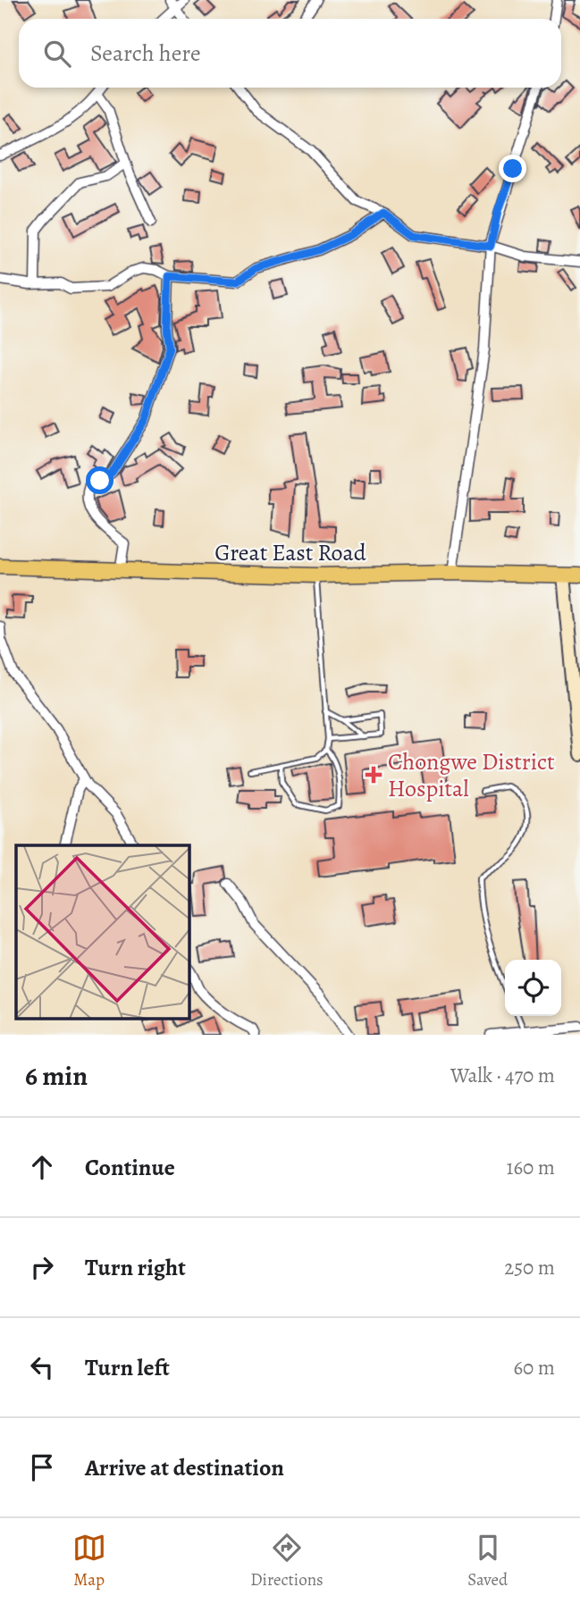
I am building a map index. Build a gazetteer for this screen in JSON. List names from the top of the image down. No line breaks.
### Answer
{"streets":{"highway":["Great East Road"]},"places":{"health":["Chongwe District Hospital"]},"page":{"search":"Search here","heading":["6 min","Walk · 470 m"],"list":[["Continue","160 m"],["Turn right","250 m"],["Turn left","60 m"],"Arrive at destination"],"nav":["Map","Directions","Saved"]}}
